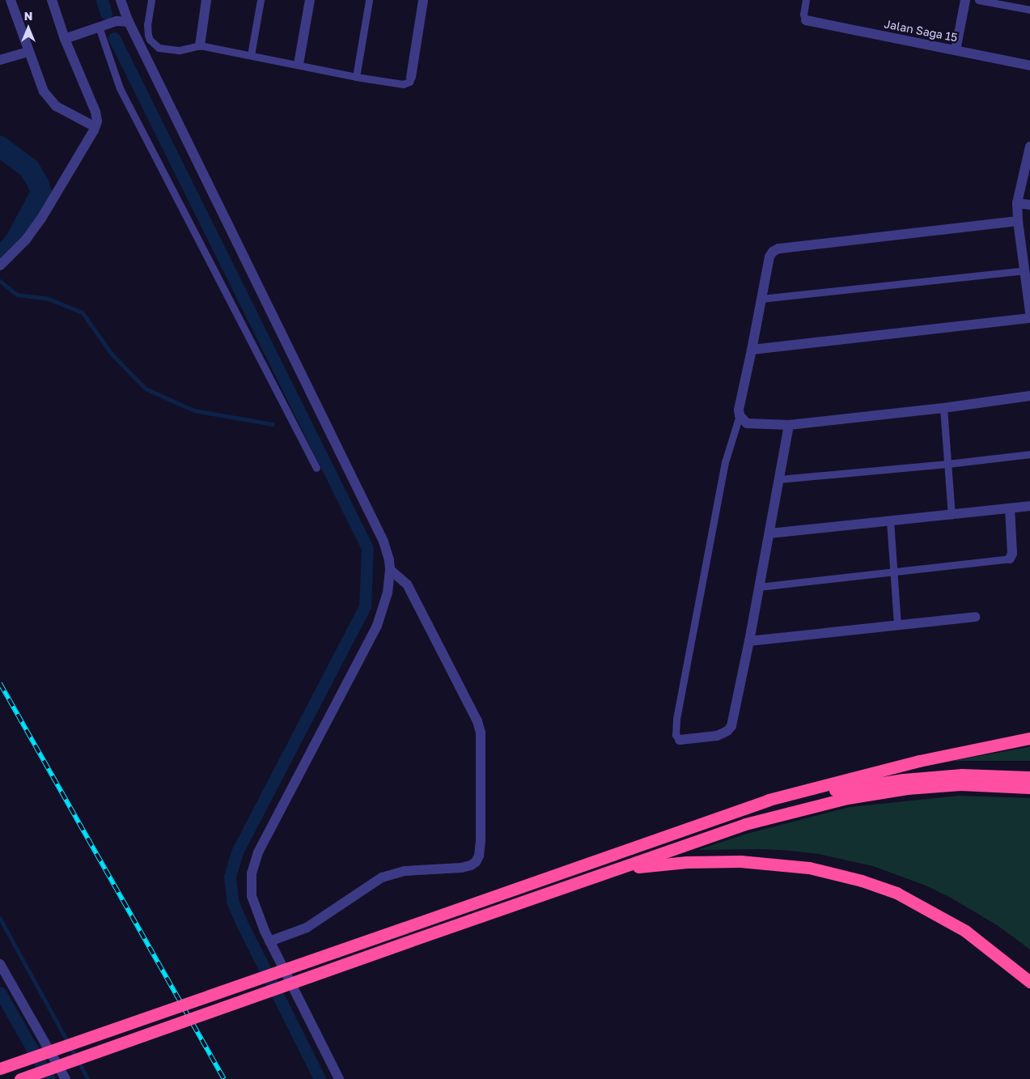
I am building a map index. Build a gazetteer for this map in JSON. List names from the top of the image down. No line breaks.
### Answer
{"streets":{"street":["Jalan Saga 15"]},"north":"top"}
